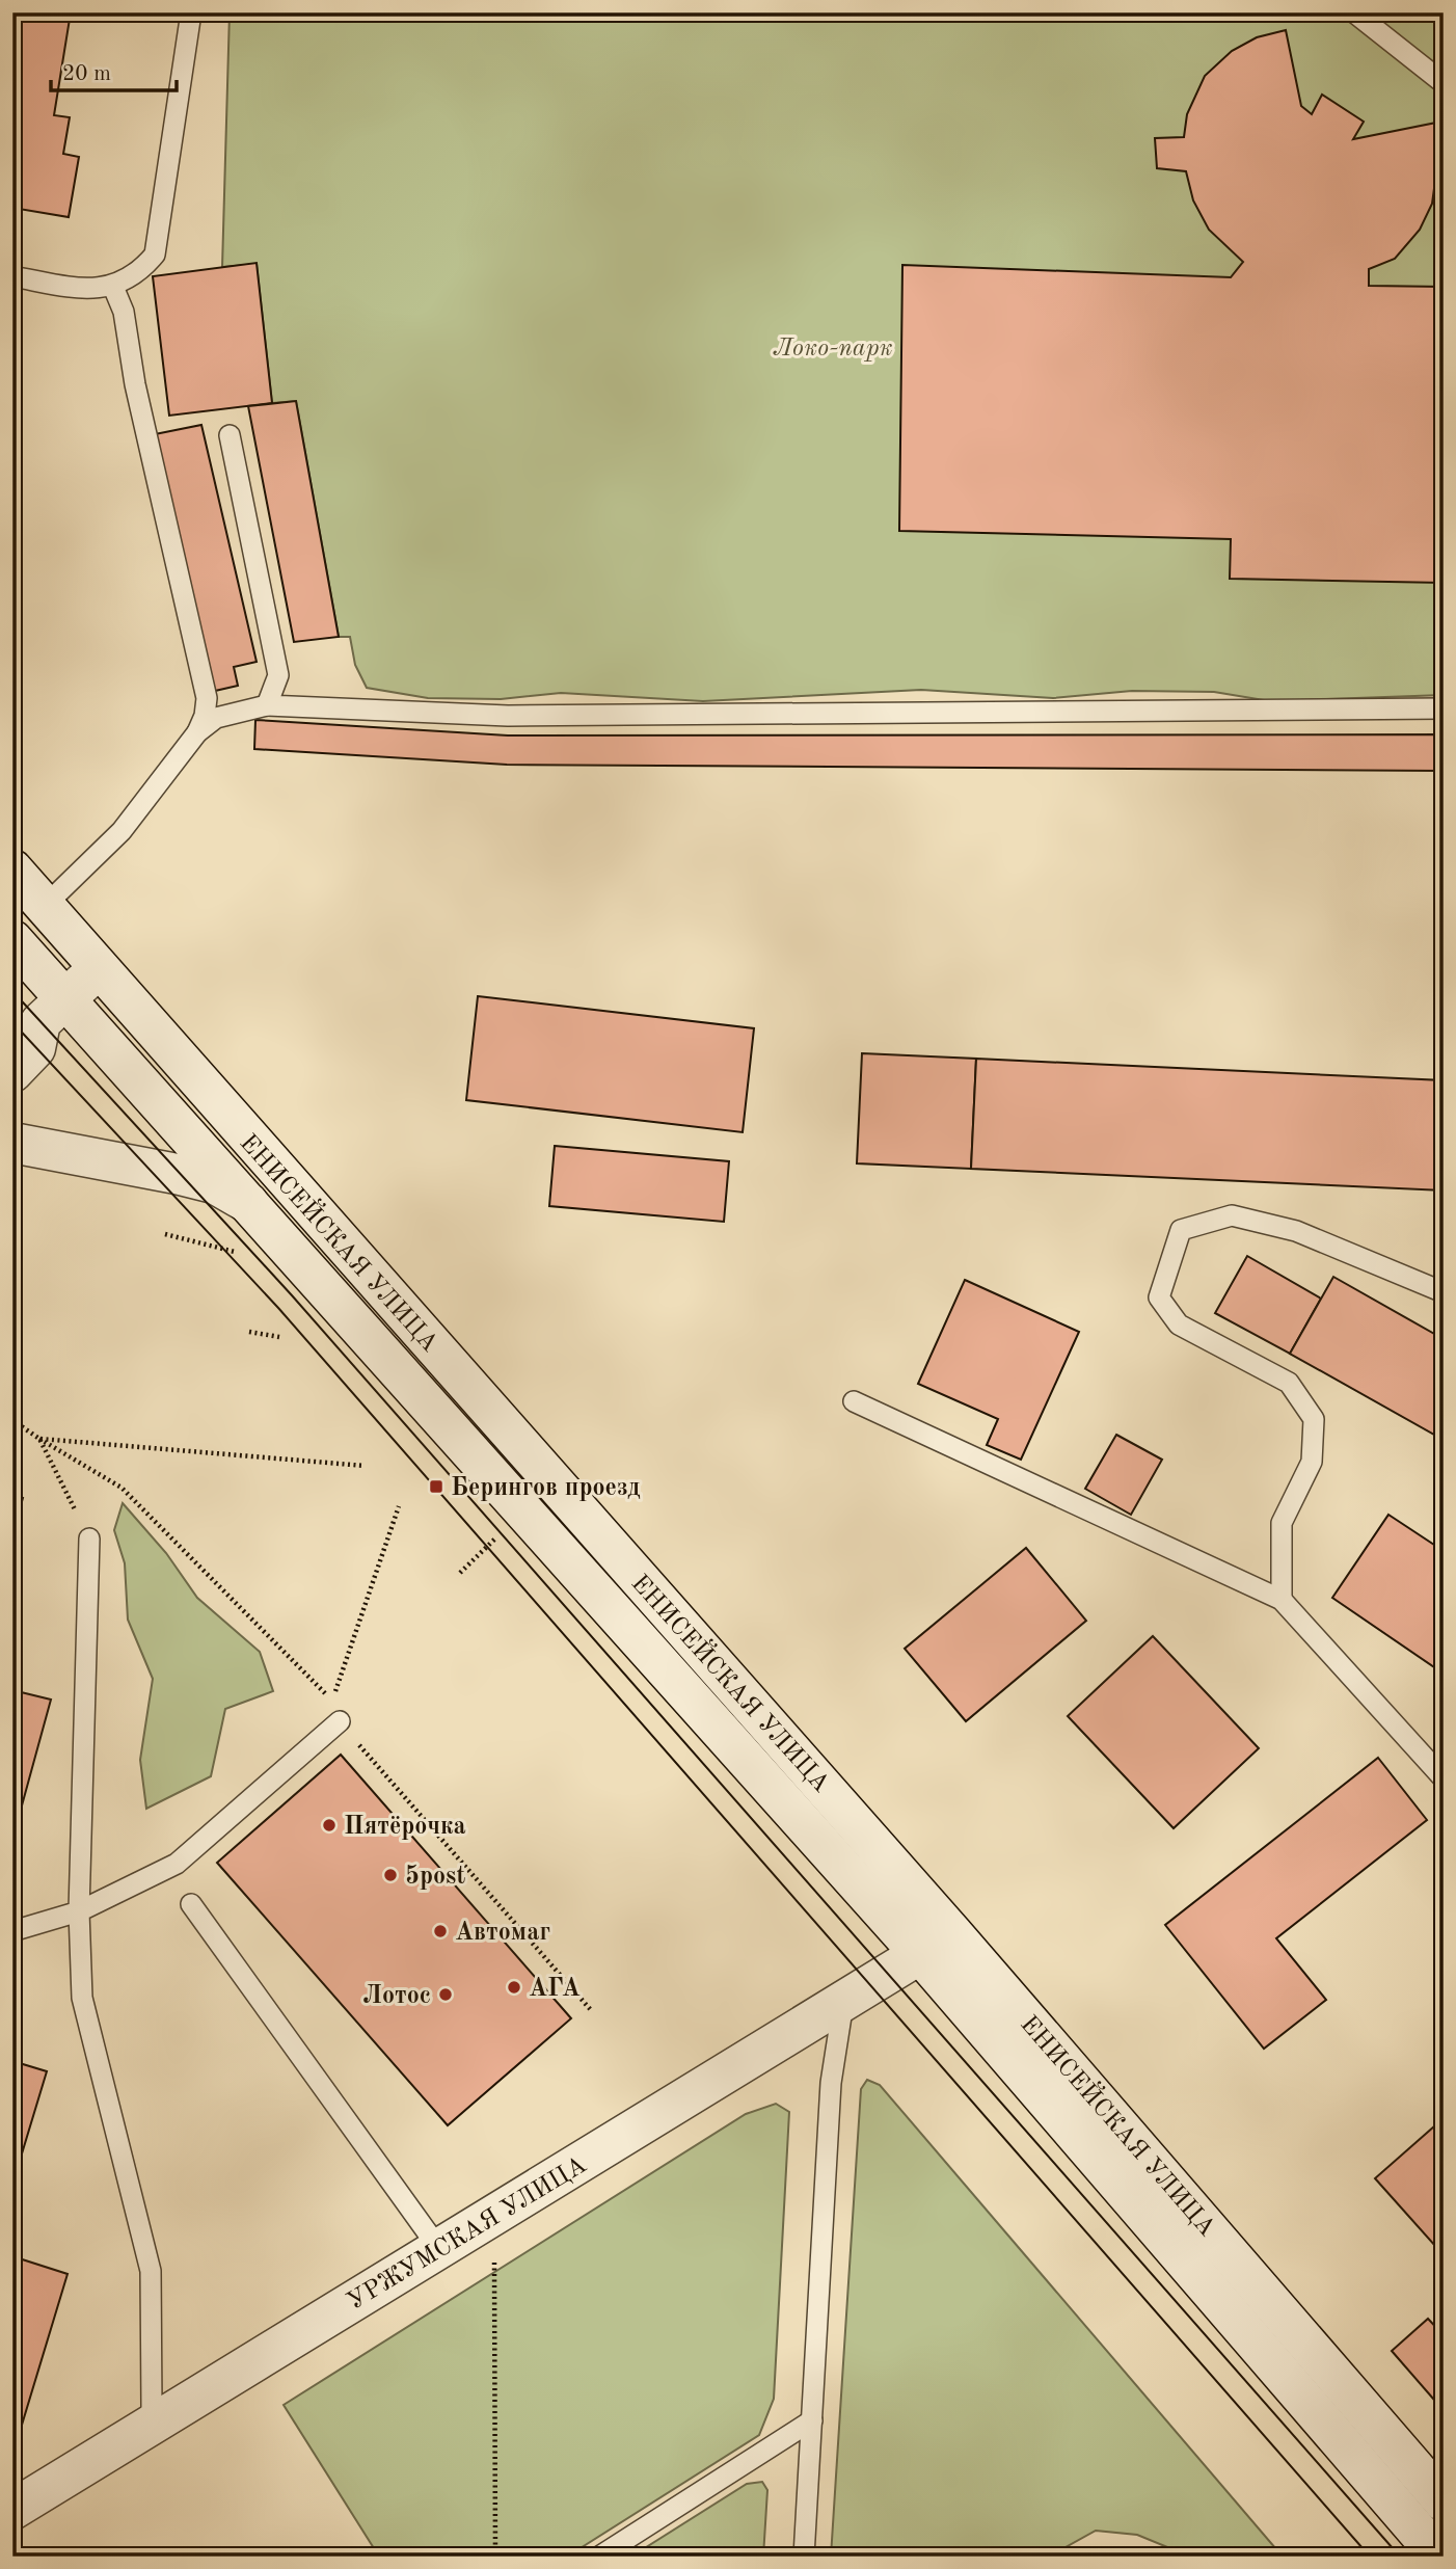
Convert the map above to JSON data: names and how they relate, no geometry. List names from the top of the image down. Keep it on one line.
{"streets":{"main road":["ЕНИСЕЙСКАЯ УЛИЦА","УРЖУМСКАЯ УЛИЦА"]},"crossings":[["ЕНИСЕЙСКАЯ УЛИЦА","УРЖУМСКАЯ УЛИЦА"]],"parks":["Локо-парк"],"places":{"transit":["Берингов проезд"],"other":["Пятёрочка","5post","Автомаг","АГА","Лотос"]},"scale_bar":"20 m"}
